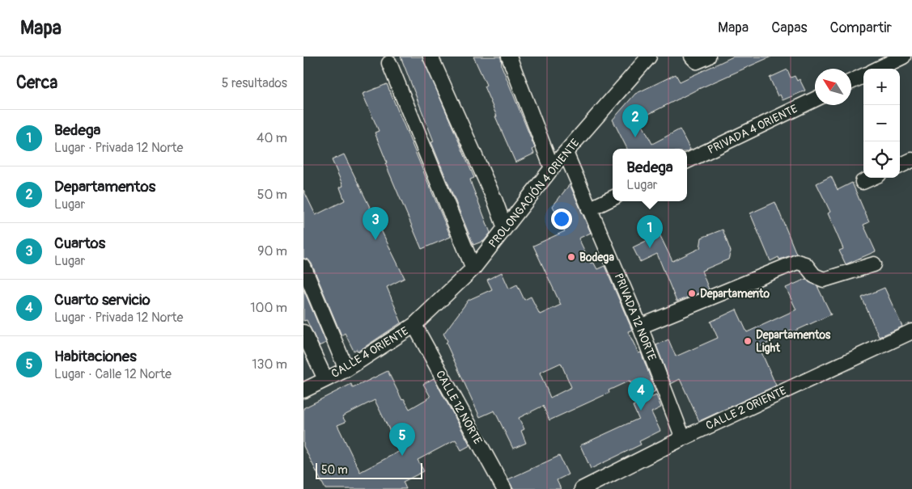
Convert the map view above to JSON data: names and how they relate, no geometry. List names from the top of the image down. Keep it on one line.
{"streets":{"street":["PRIVADA 4 ORIENTE","PROLONGACIÓN 4 ORIENTE","PRIVADA 12 NORTE","CALLE 4 ORIENTE","CALLE 12 NORTE","CALLE 2 ORIENTE"]},"crossings":[["PROLONGACIÓN 4 ORIENTE","PRIVADA 12 NORTE"],["PROLONGACIÓN 4 ORIENTE","CALLE 4 ORIENTE"],["PROLONGACIÓN 4 ORIENTE","CALLE 12 NORTE"],["PRIVADA 12 NORTE","CALLE 2 ORIENTE"],["CALLE 4 ORIENTE","CALLE 12 NORTE"]],"places":["Bodega","Departamento","Departamentos Light"],"scale_bar":"50 m","north":"top left","page":{"header":"Mapa","nav":["Mapa","Capas","Compartir"],"heading":["Cerca","5 resultados"],"map_buttons":["+","−"],"pins":["2","3","1","4","5"],"list":[{"mark":"1","name":"Bedega","note":"Lugar · Privada 12 Norte","value":"40 m"},{"mark":"2","name":"Departamentos","note":"Lugar","value":"50 m"},{"mark":"3","name":"Cuartos","note":"Lugar","value":"90 m"},{"mark":"4","name":"Cuarto servicio","note":"Lugar · Privada 12 Norte","value":"100 m"},{"mark":"5","name":"Habitaciones","note":"Lugar · Calle 12 Norte","value":"130 m"}],"popup":["Bedega","Lugar"],"scale":"50 m"}}
